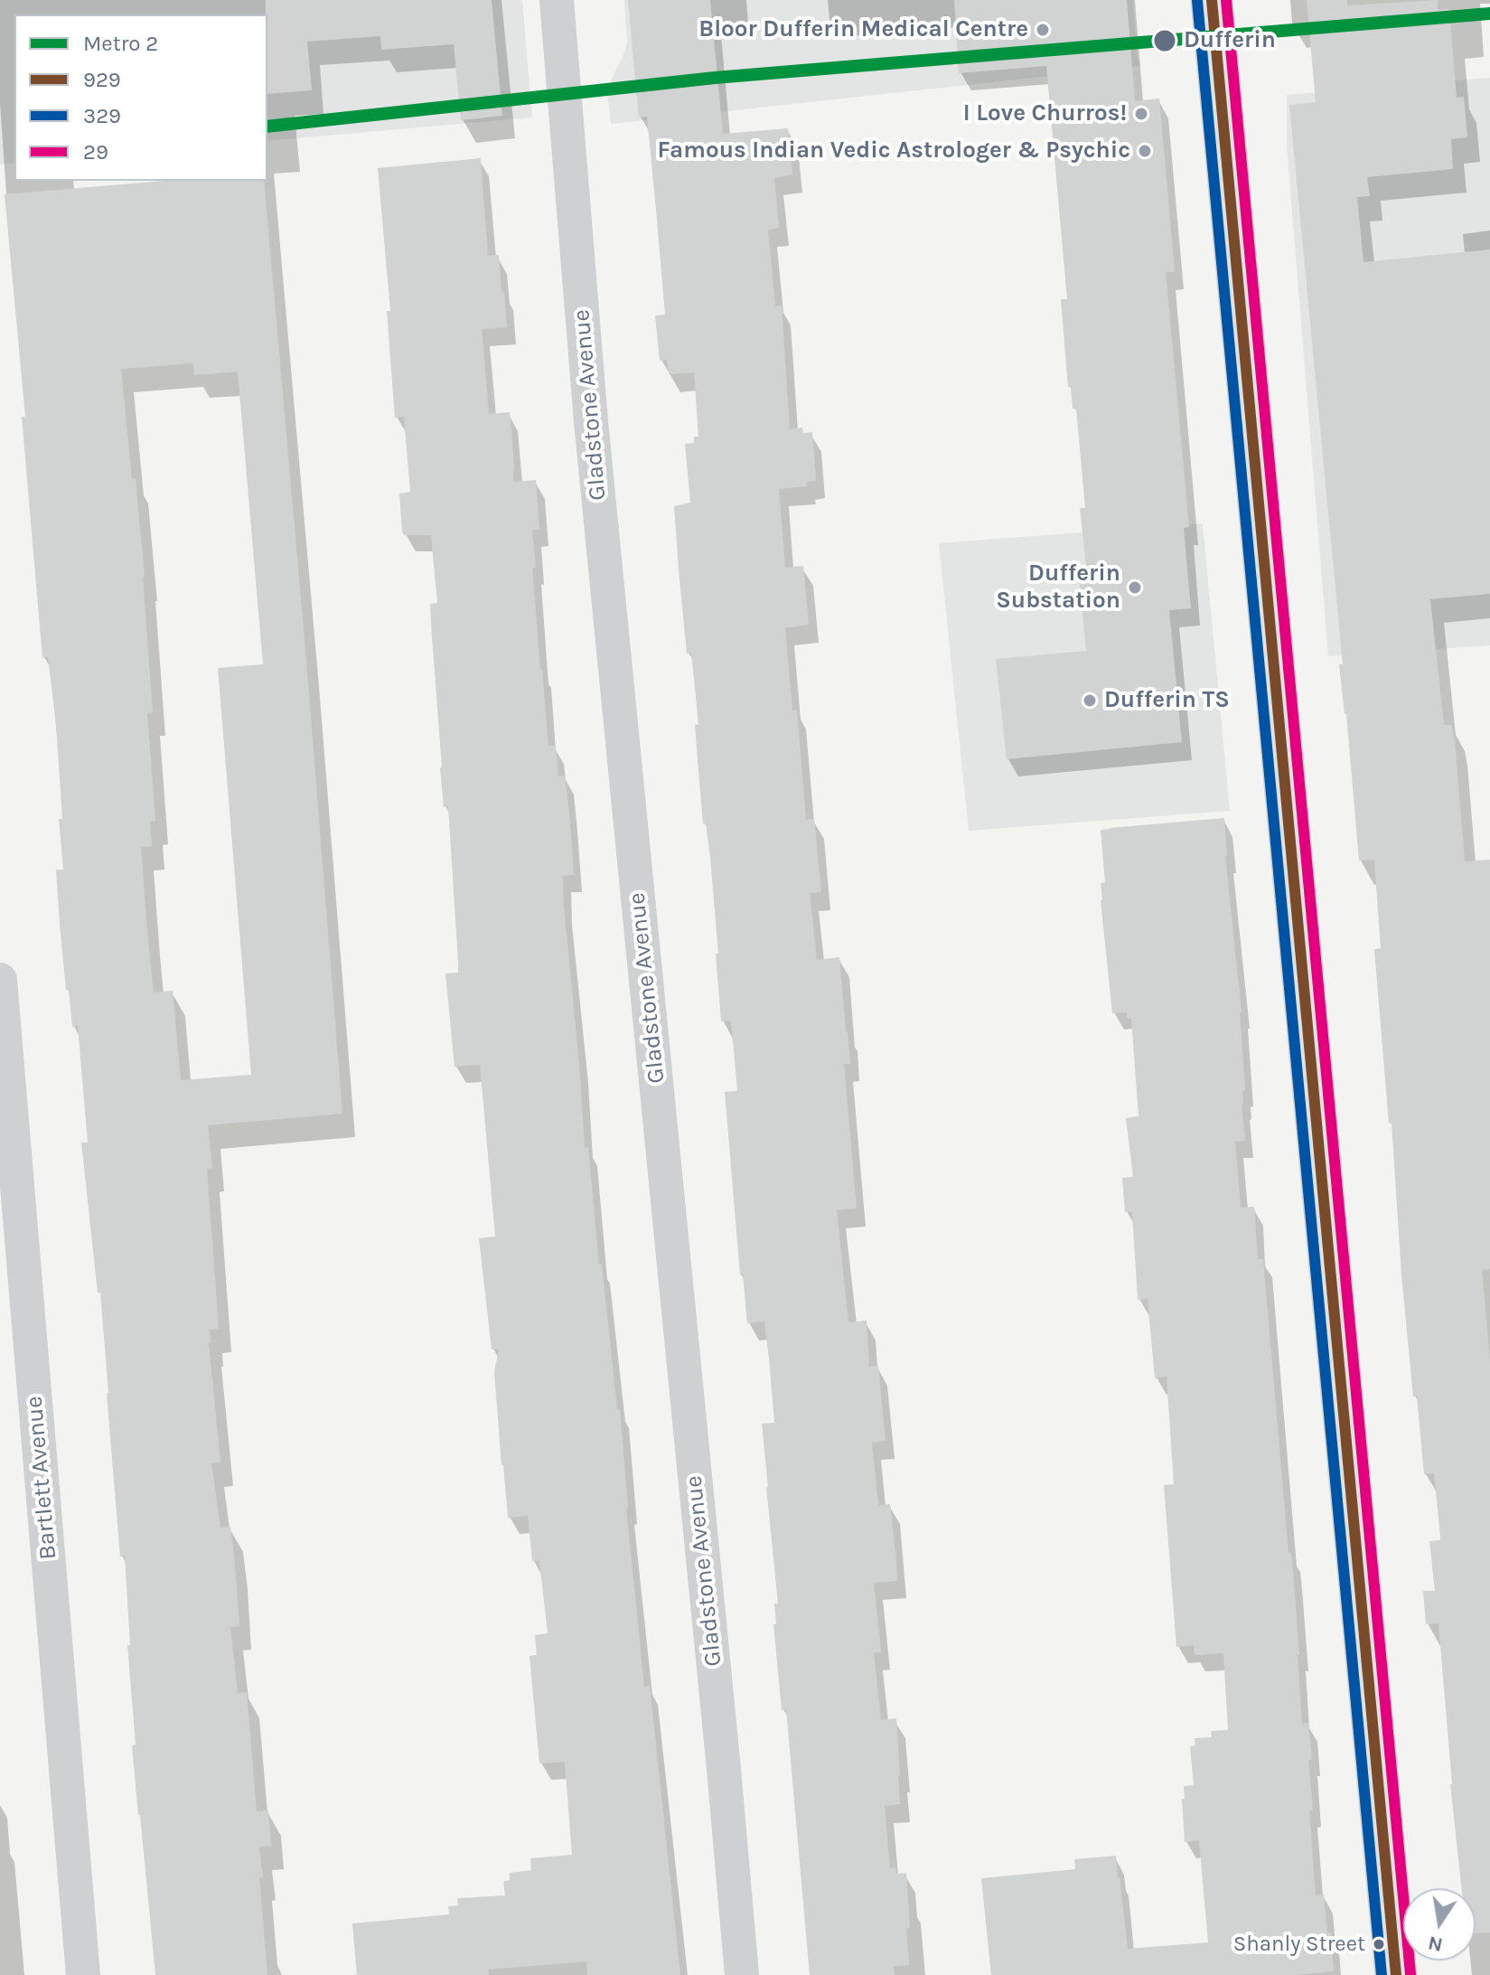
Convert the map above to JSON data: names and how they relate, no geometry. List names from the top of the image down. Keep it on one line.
{"streets":{"street":["Gladstone Avenue","Bartlett Avenue"]},"places":["Bloor Dufferin Medical Centre","Dufferin","I Love Churros!","Famous Indian Vedic Astrologer & Psychic","Dufferin Substation","Dufferin TS","Shanly Street"],"lines":["transit line 929","transit line 29","transit line 329","metro line 2"],"legend":["Metro 2","929","329","29"],"north":"bottom"}
